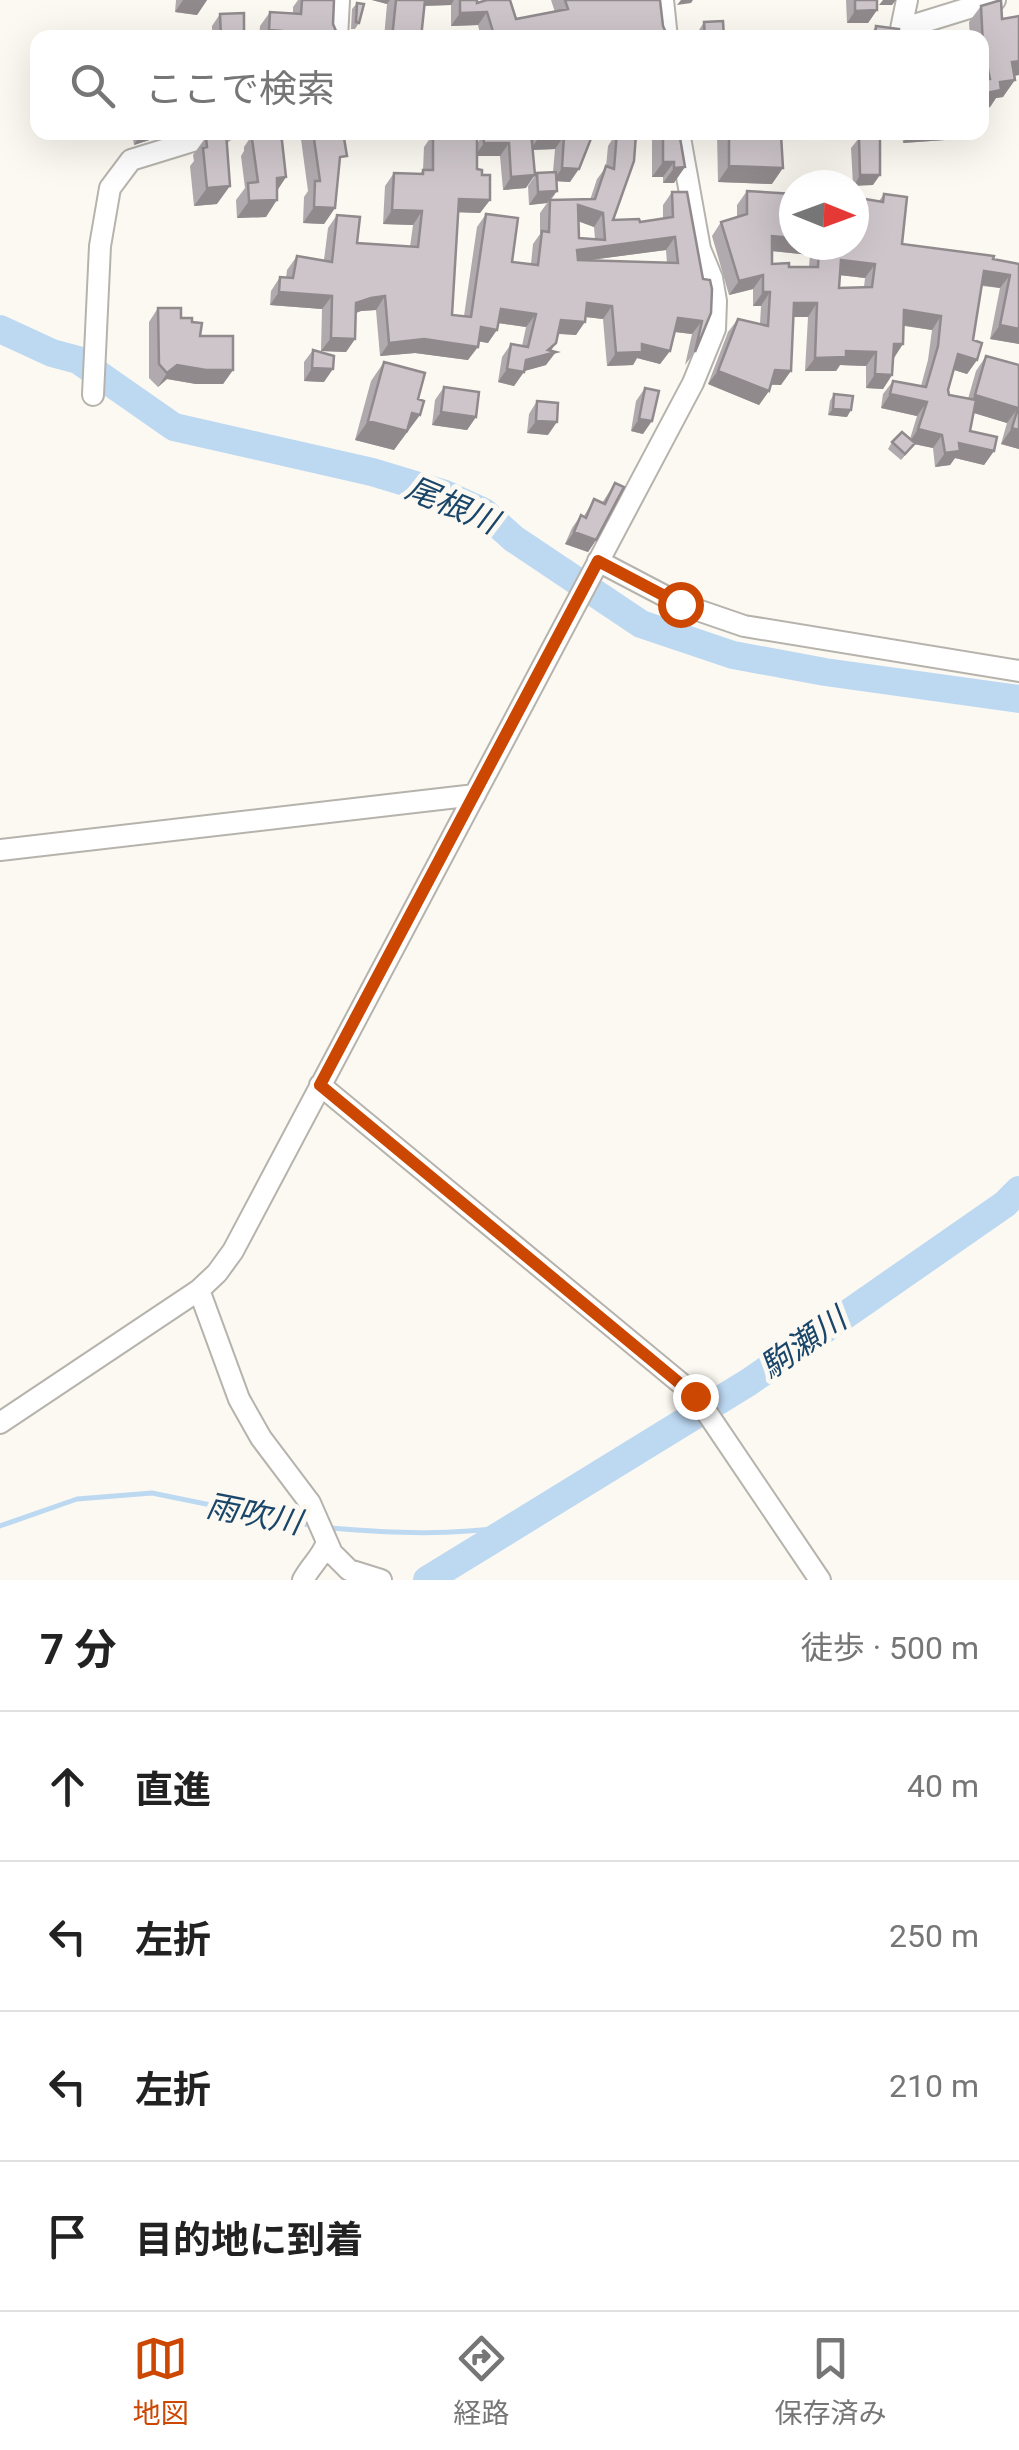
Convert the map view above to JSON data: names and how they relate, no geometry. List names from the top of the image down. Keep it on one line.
{"water":["尾根川","駒瀬川","雨吹川"],"north":"right","page":{"search":"ここで検索","heading":["7 分","徒歩 · 500 m"],"list":[["直進","40 m"],["左折","250 m"],["左折","210 m"],"目的地に到着"],"nav":["地図","経路","保存済み"]}}
